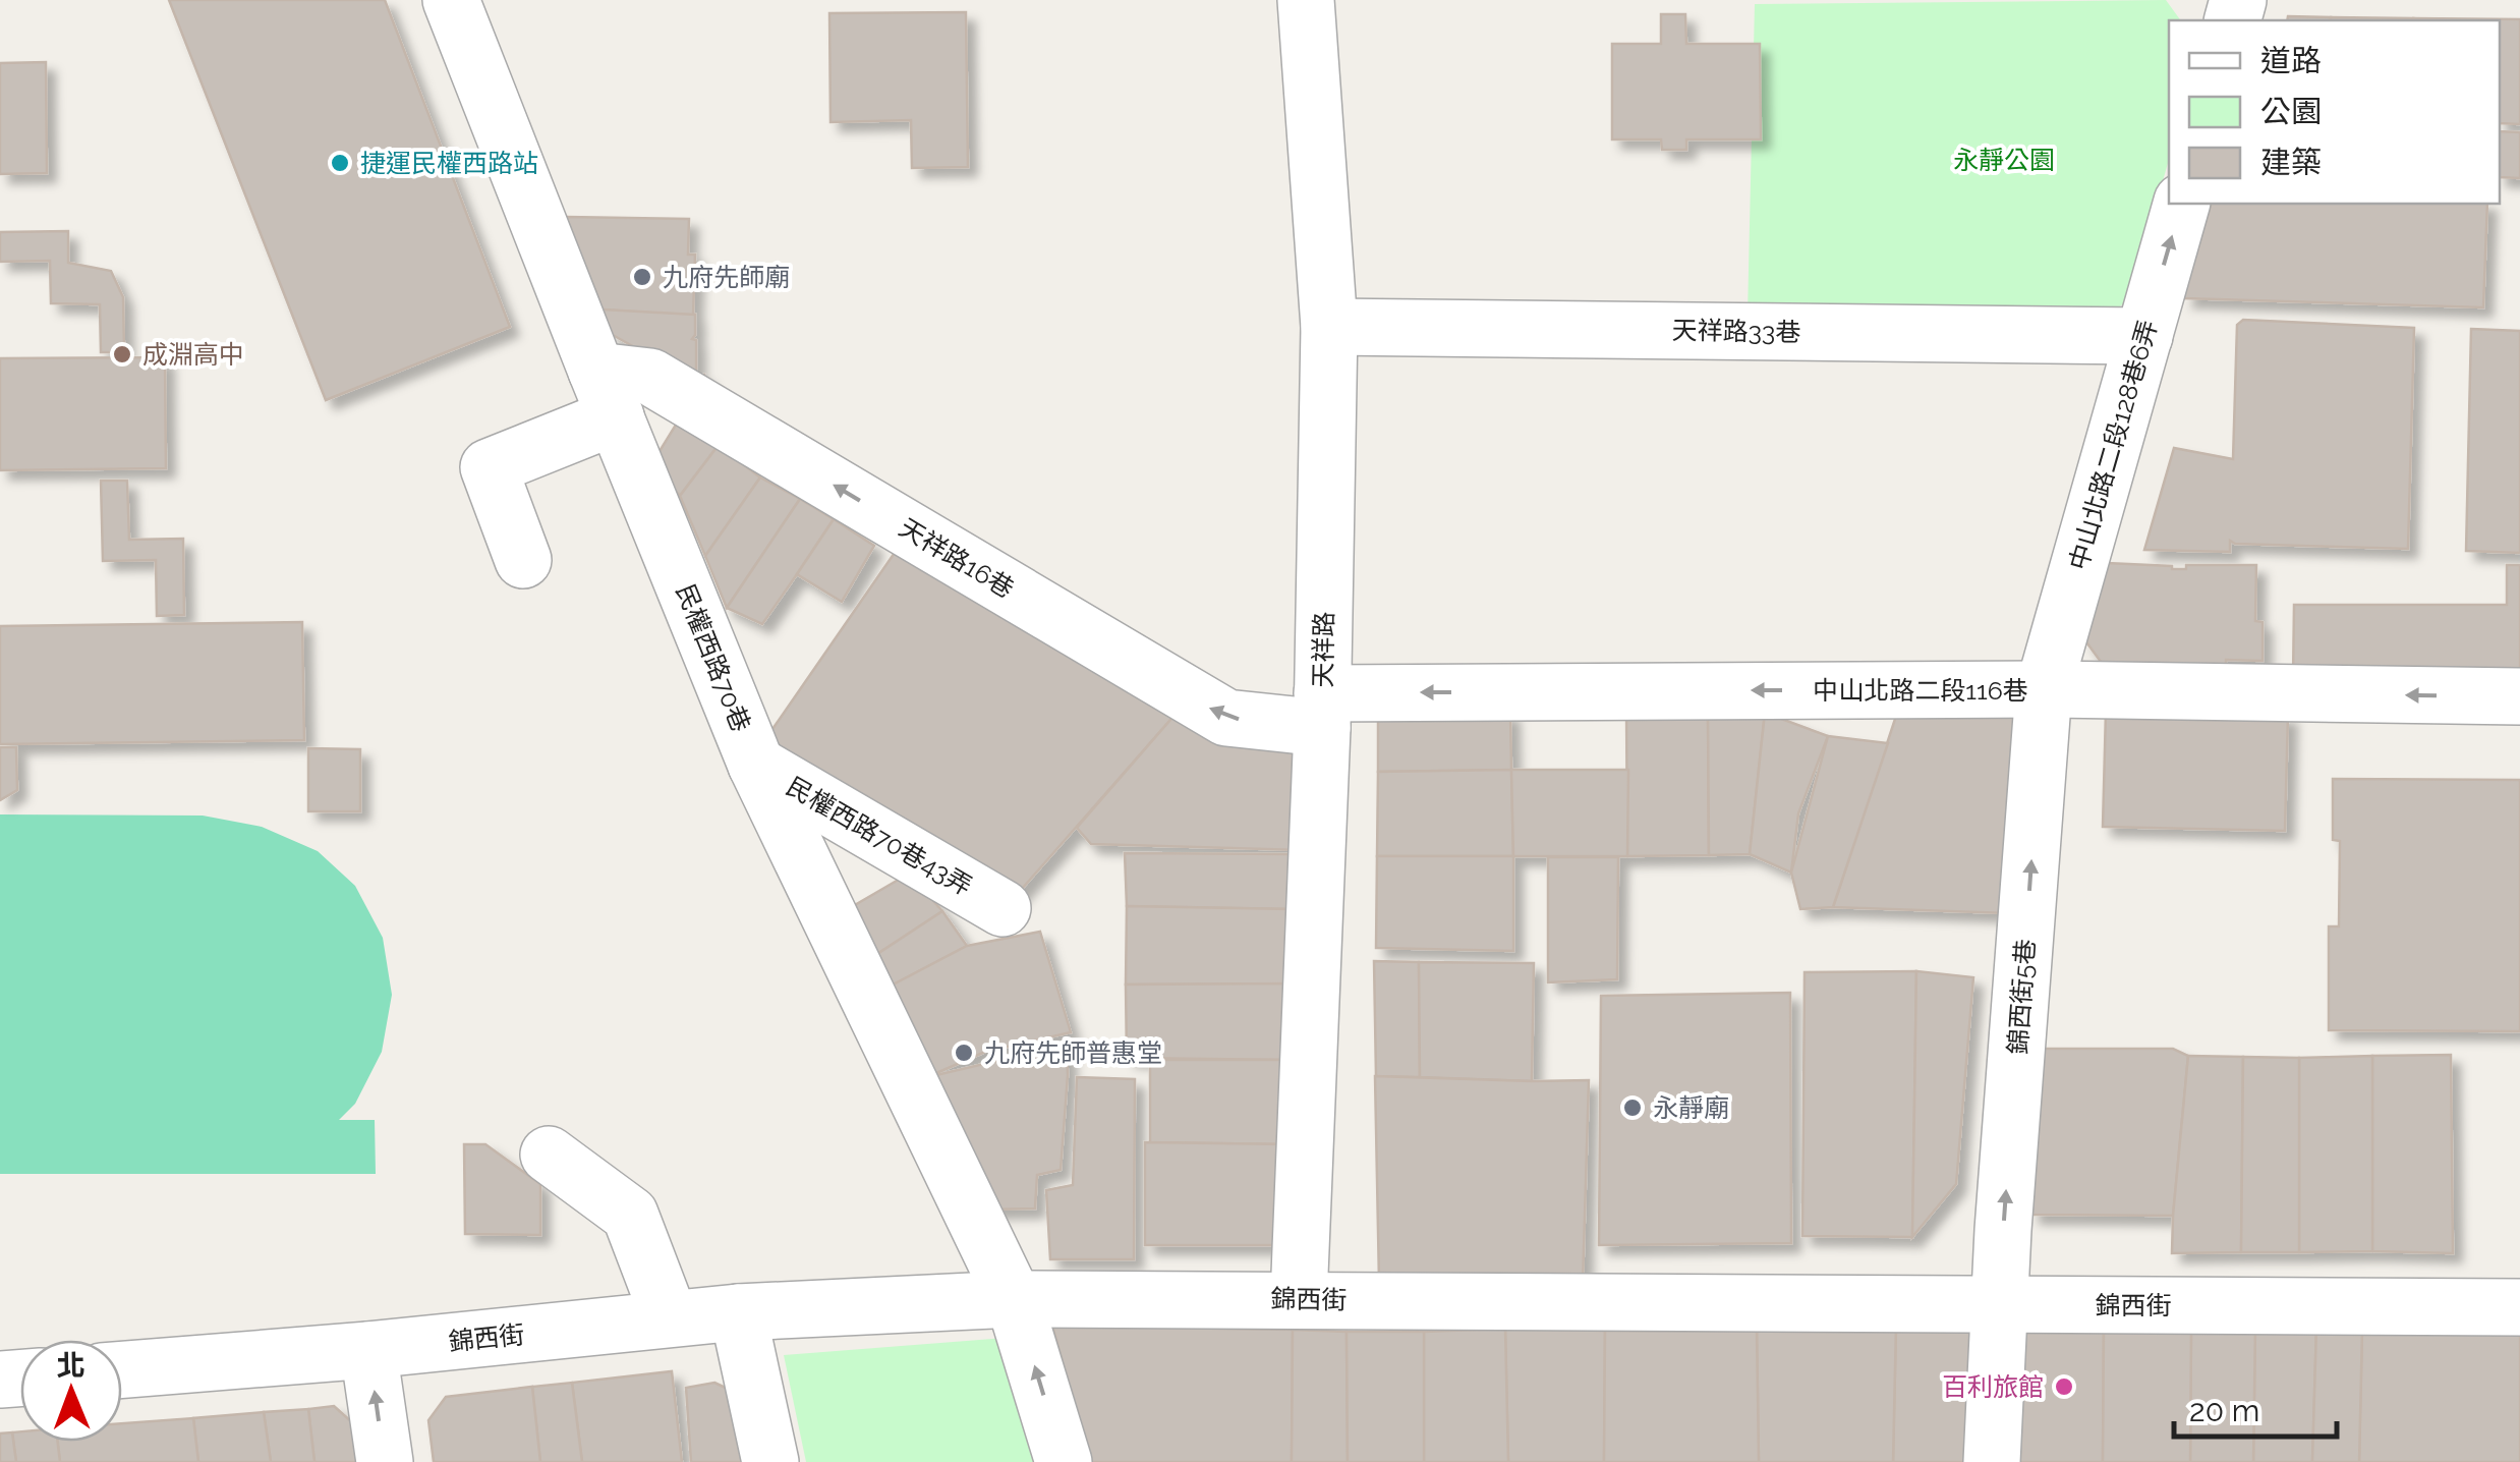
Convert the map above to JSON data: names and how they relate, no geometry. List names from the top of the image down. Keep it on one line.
{"streets":{"street":["天祥路33巷","中山北路二段128巷6弄","天祥路16巷","天祥路","民權西路70巷","中山北路二段116巷","民權西路70巷43弄","錦西街5巷","錦西街"]},"crossings":[["天祥路33巷","中山北路二段128巷6弄"],["天祥路33巷","天祥路"],["中山北路二段128巷6弄","中山北路二段116巷"],["中山北路二段128巷6弄","錦西街5巷"],["天祥路16巷","天祥路"],["天祥路16巷","民權西路70巷"],["天祥路16巷","中山北路二段116巷"],["天祥路","中山北路二段116巷"],["天祥路","錦西街"],["民權西路70巷","民權西路70巷43弄"],["民權西路70巷","錦西街"],["中山北路二段116巷","錦西街5巷"],["錦西街5巷","錦西街"]],"one_way":["天祥路16巷","中山北路二段116巷","錦西街5巷"],"parks":["永靜公園"],"places":["捷運民權西路站","九府先師廟","成淵高中","九府先師普惠堂","永靜廟","百利旅館"],"legend":["道路","公園","建築"],"scale_bar":"20 m","north":"top"}
